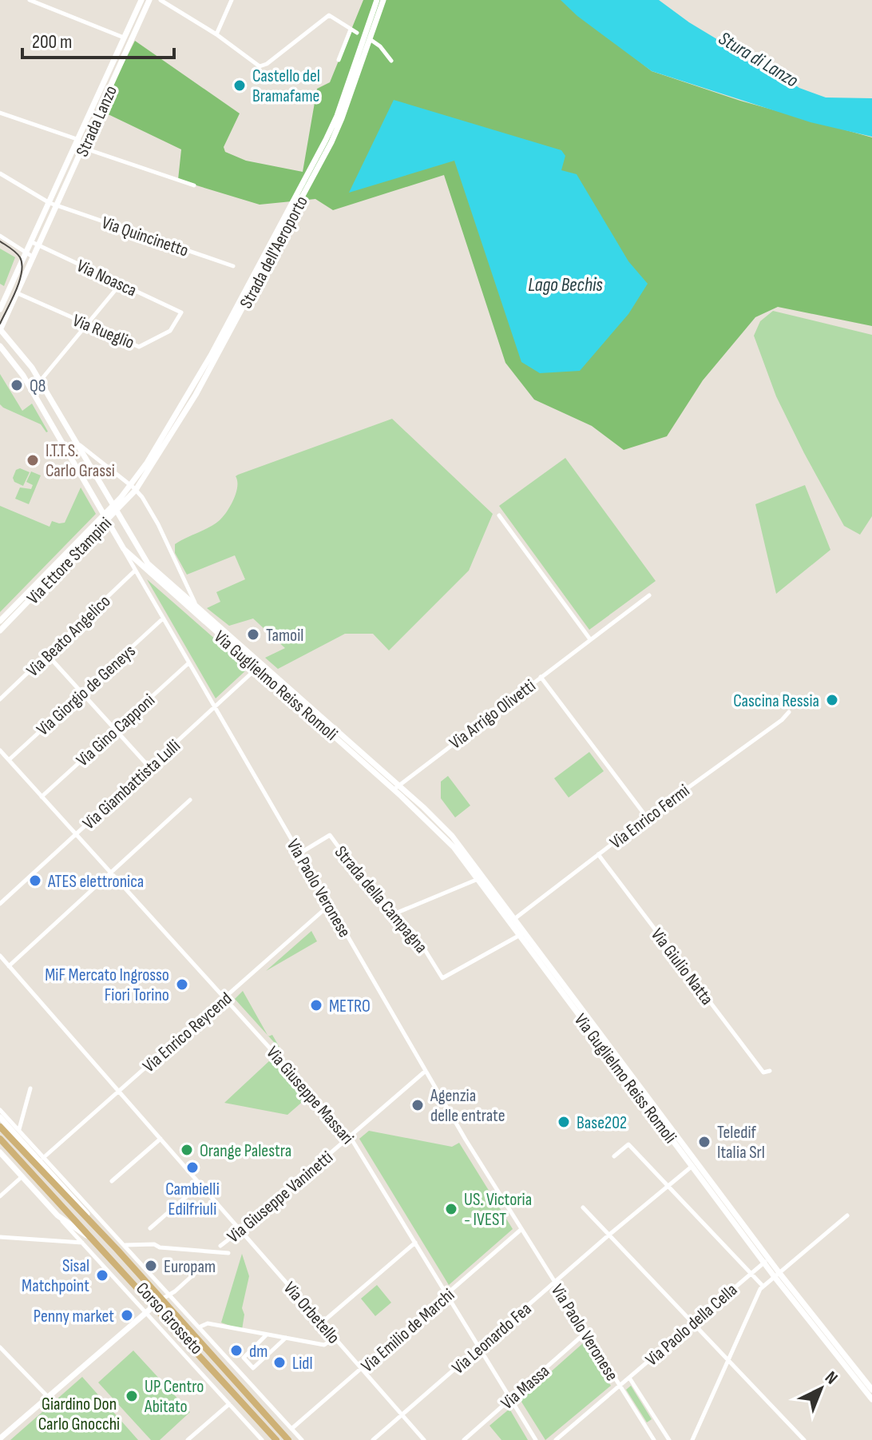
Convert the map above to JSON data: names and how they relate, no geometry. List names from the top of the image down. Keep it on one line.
{"streets":{"main road":["Strada Lanzo","Strada dell'Aeroporto","Via Ettore Stampini","Via Guglielmo Reiss Romoli","Via Paolo Veronese","Corso Grosseto"],"street":["Via Quincinetto","Via Noasca","Via Rueglio","Via Beato Angelico","Via Giorgio de Geneys","Via Arrigo Olivetti","Via Gino Capponi","Via Giambattista Lulli","Via Enrico Fermi","Strada della Campagna","Via Giulio Natta","Via Enrico Reycend","Via Giuseppe Massari","Via Giuseppe Vaninetti","Via Orbetello","Via Paolo della Cella","Via Emilio de Marchi","Via Leonardo Fea","Via Massa"]},"crossings":[["Strada Lanzo","Via Quincinetto"],["Strada Lanzo","Via Noasca"],["Strada Lanzo","Via Rueglio"],["Strada dell'Aeroporto","Via Ettore Stampini"],["Via Noasca","Via Rueglio"],["Via Ettore Stampini","Via Guglielmo Reiss Romoli"],["Via Ettore Stampini","Via Paolo Veronese"],["Via Beato Angelico","Via Paolo Veronese"],["Via Guglielmo Reiss Romoli","Via Arrigo Olivetti"],["Via Guglielmo Reiss Romoli","Via Giambattista Lulli"],["Via Guglielmo Reiss Romoli","Via Enrico Fermi"],["Via Guglielmo Reiss Romoli","Via Paolo Veronese"],["Via Guglielmo Reiss Romoli","Strada della Campagna"],["Via Guglielmo Reiss Romoli","Via Paolo della Cella"],["Via Guglielmo Reiss Romoli","Via Leonardo Fea"],["Via Giorgio de Geneys","Via Paolo Veronese"],["Via Giorgio de Geneys","Via Giuseppe Massari"],["Via Gino Capponi","Via Paolo Veronese"],["Via Gino Capponi","Via Giuseppe Massari"],["Via Giambattista Lulli","Via Paolo Veronese"],["Via Giambattista Lulli","Via Giuseppe Massari"],["Via Enrico Fermi","Via Giulio Natta"],["Via Paolo Veronese","Strada della Campagna"],["Via Paolo Veronese","Via Enrico Reycend"],["Via Paolo Veronese","Via Giuseppe Vaninetti"],["Via Paolo Veronese","Via Paolo della Cella"],["Via Paolo Veronese","Via Emilio de Marchi"],["Via Paolo Veronese","Via Leonardo Fea"],["Via Paolo Veronese","Via Massa"],["Via Enrico Reycend","Via Giuseppe Massari"],["Via Enrico Reycend","Via Orbetello"],["Via Enrico Reycend","Corso Grosseto"],["Via Giuseppe Massari","Via Giuseppe Vaninetti"],["Via Giuseppe Massari","Via Emilio de Marchi"],["Via Giuseppe Massari","Via Leonardo Fea"],["Via Giuseppe Massari","Via Massa"],["Via Giuseppe Vaninetti","Via Orbetello"],["Via Orbetello","Corso Grosseto"],["Via Orbetello","Via Emilio de Marchi"],["Via Orbetello","Via Leonardo Fea"],["Corso Grosseto","Via Emilio de Marchi"]],"water":["Stura di Lanzo","Lago Bechis"],"parks":["Giardino Don Carlo Gnocchi"],"places":["Castello del Bramafame","Q8","I.T.T.S. Carlo Grassi","Tamoil","Cascina Ressia","ATES elettronica","MiF Mercato Ingrosso Fiori Torino","METRO","Agenzia delle entrate","Base202","Teledif Italia Srl","Orange Palestra","Cambielli Edilfriuli","US. Victoria - IVEST","Europam","Sisal Matchpoint","Penny market","dm","Lidl","UP Centro Abitato"],"scale_bar":"200 m","north":"top right"}
